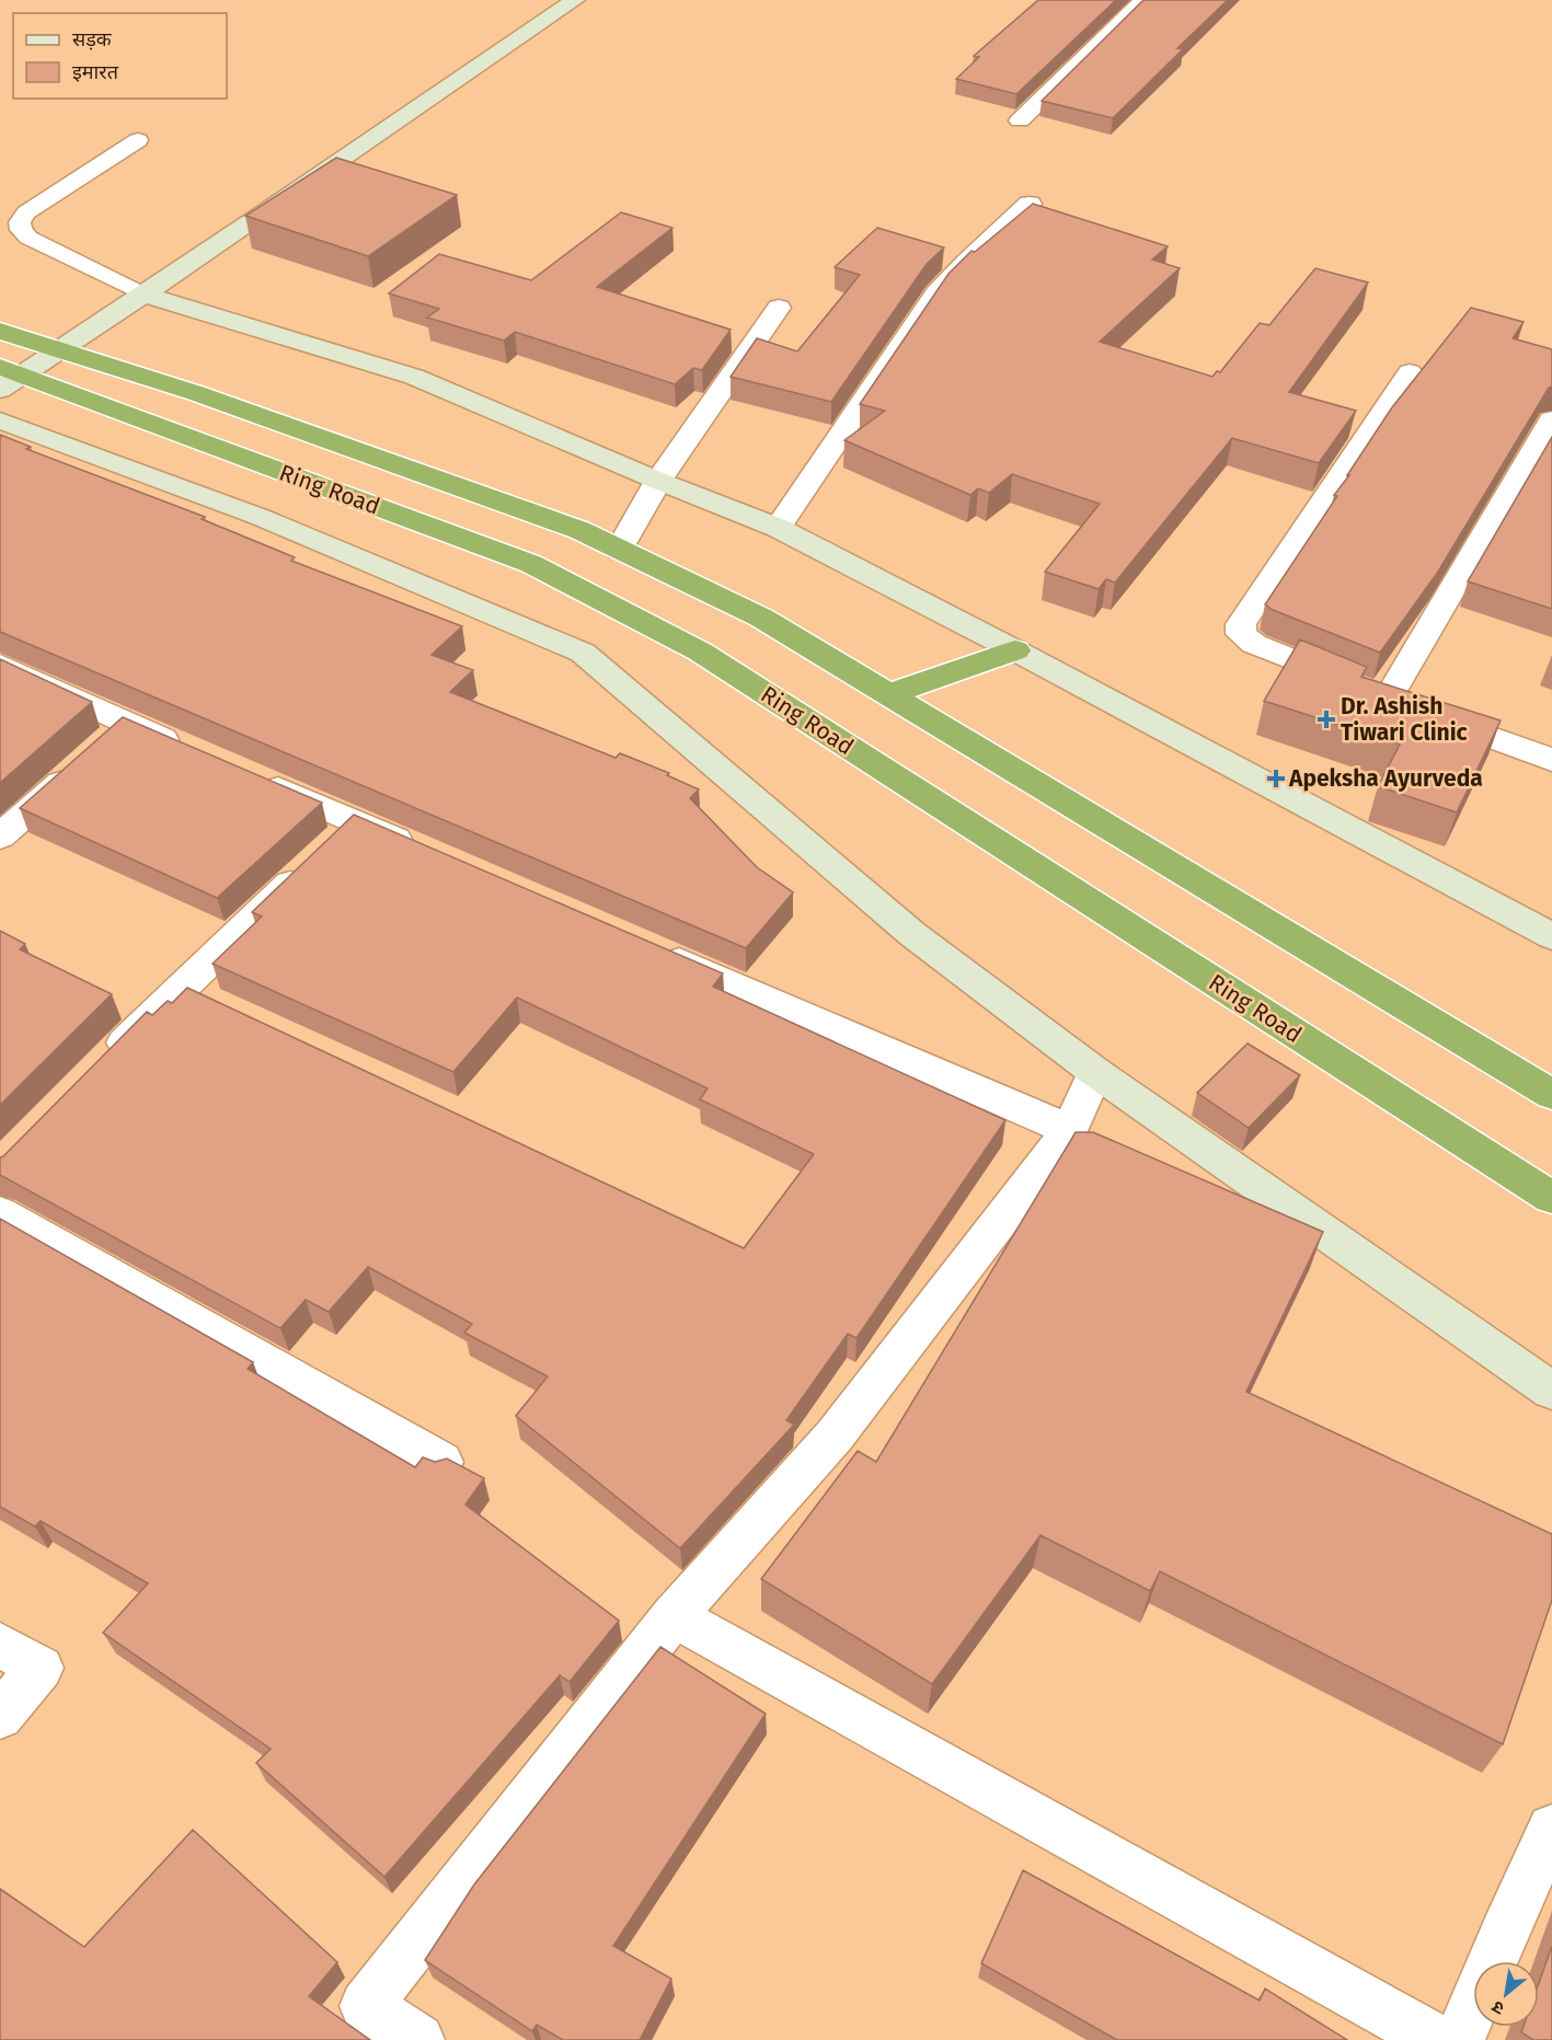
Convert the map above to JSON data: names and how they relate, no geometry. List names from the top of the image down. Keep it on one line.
{"streets":{"highway":["Ring Road"]},"places":{"health":["Dr. Ashish Tiwari Clinic","Apeksha Ayurveda"]},"legend":["सड़क","इमारत"],"north":"bottom left"}
